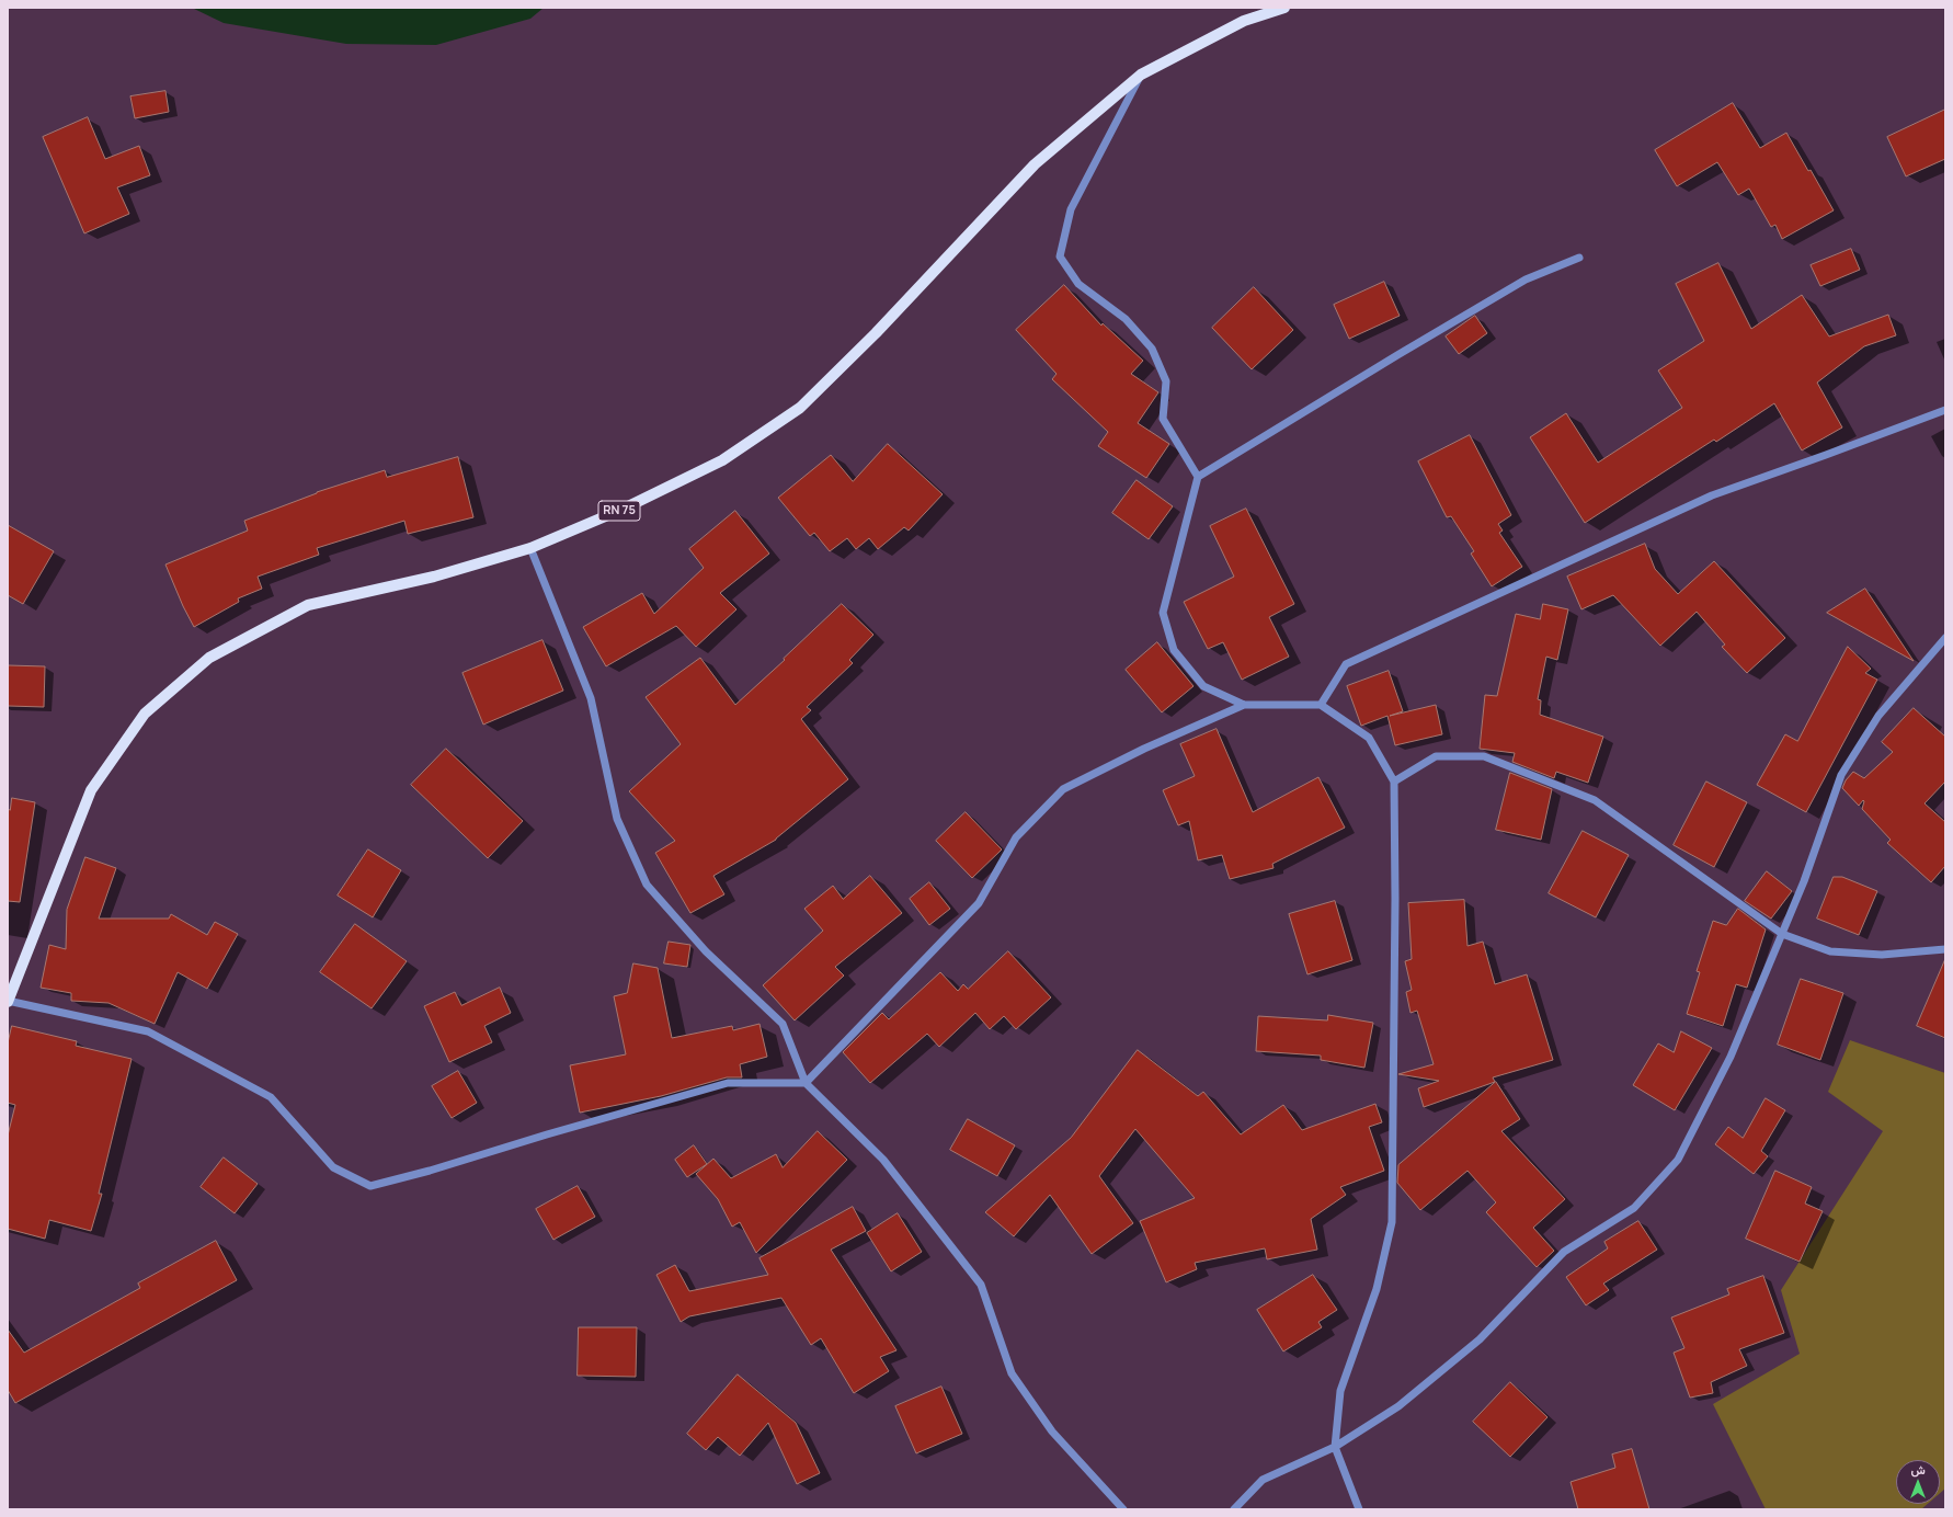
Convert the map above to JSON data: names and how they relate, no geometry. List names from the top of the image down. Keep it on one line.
{"streets":{"main road":["RN 75"]},"north":"top"}
